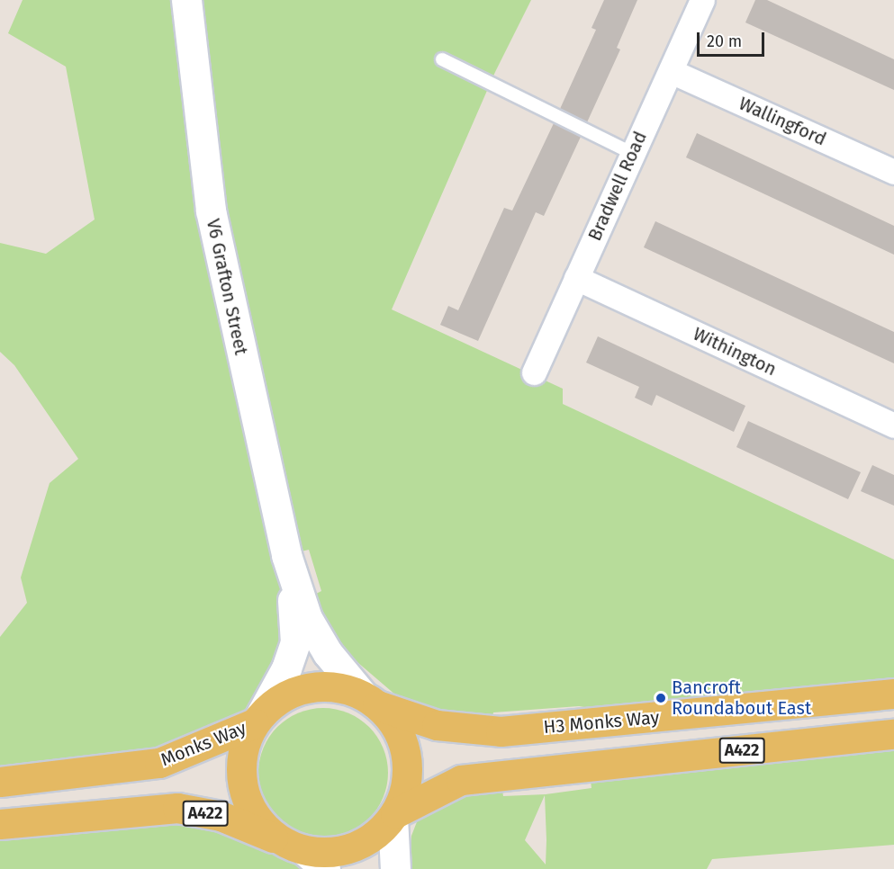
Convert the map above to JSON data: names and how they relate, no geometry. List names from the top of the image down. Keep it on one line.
{"streets":{"main road":["H3 Monks Way","Monks Way","A422"],"street":["Wallingford","Bradwell Road","V6 Grafton Street","Withington"]},"crossings":[["Wallingford","Bradwell Road"],["Bradwell Road","Withington"],["V6 Grafton Street","H3 Monks Way"],["V6 Grafton Street","Monks Way"],["V6 Grafton Street","A422"],["H3 Monks Way","Monks Way"],["H3 Monks Way","A422"],["Monks Way","A422"]],"places":["Bancroft Roundabout East"],"scale_bar":"20 m"}
